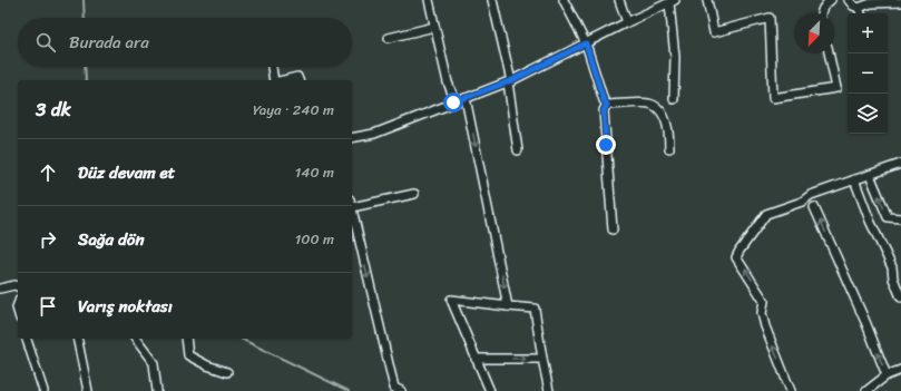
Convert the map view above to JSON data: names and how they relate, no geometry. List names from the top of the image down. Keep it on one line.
{"north":"bottom left","page":{"map_buttons":["+","−"],"search":"Burada ara","heading":["3 dk","Yaya · 240 m"],"list":[["Düz devam et","140 m"],["Sağa dön","100 m"],"Varış noktası"]}}
